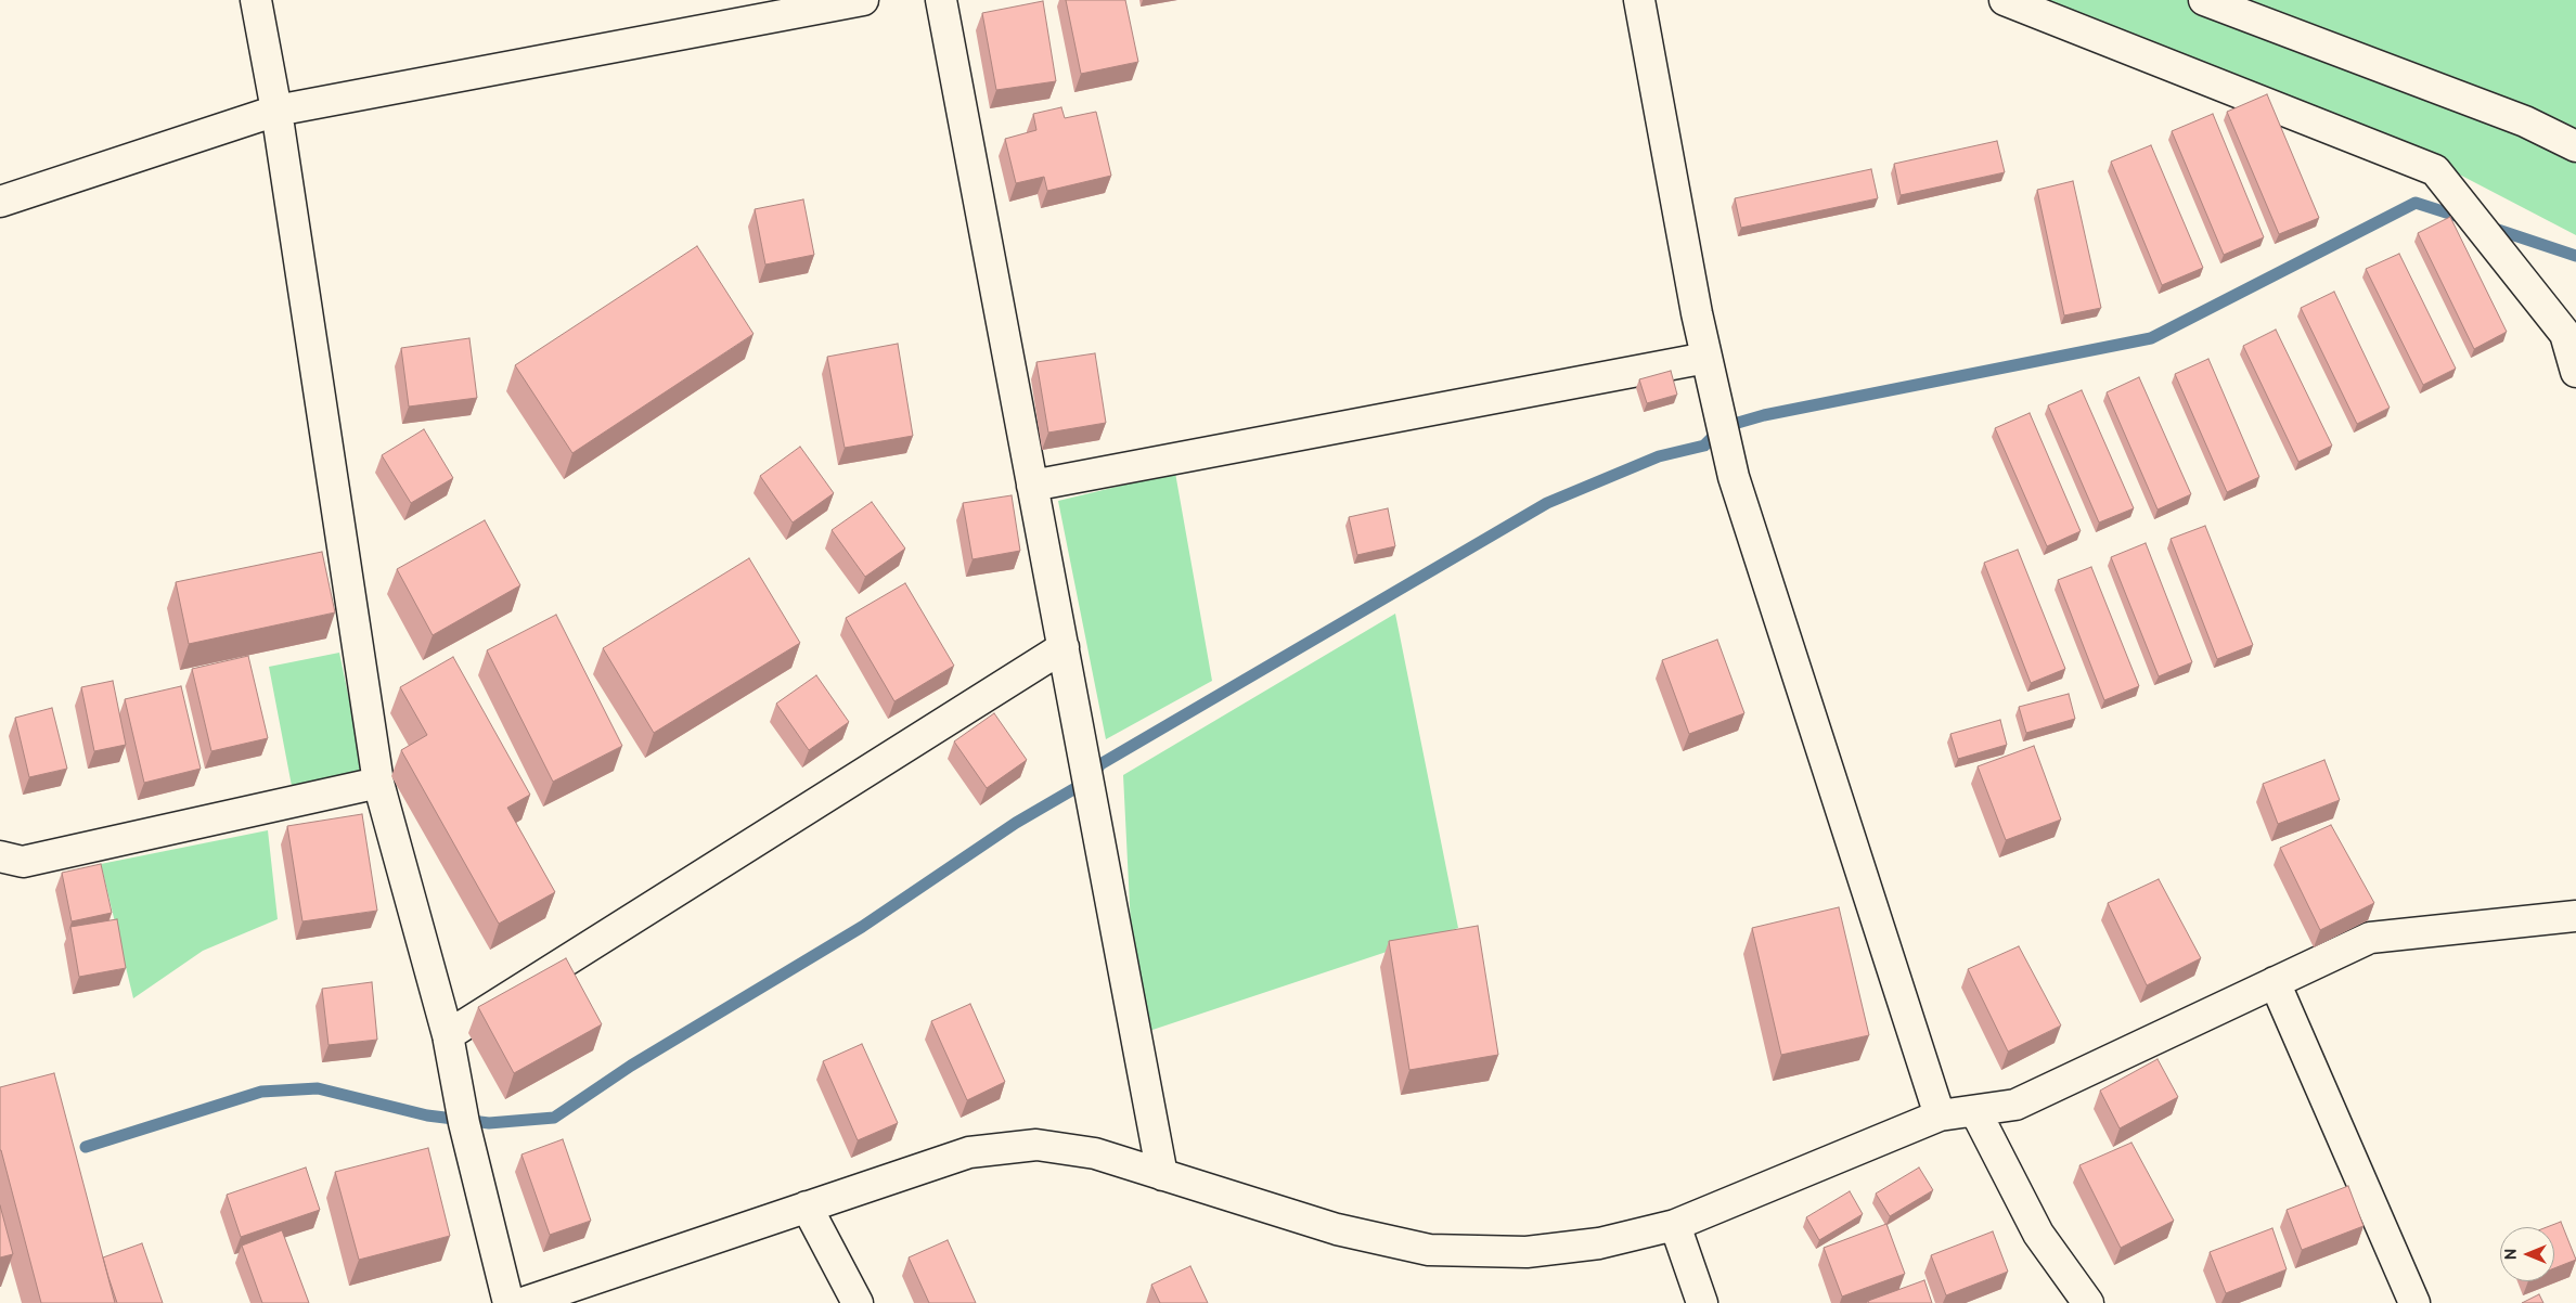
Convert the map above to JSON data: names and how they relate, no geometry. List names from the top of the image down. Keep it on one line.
{"north":"left"}
